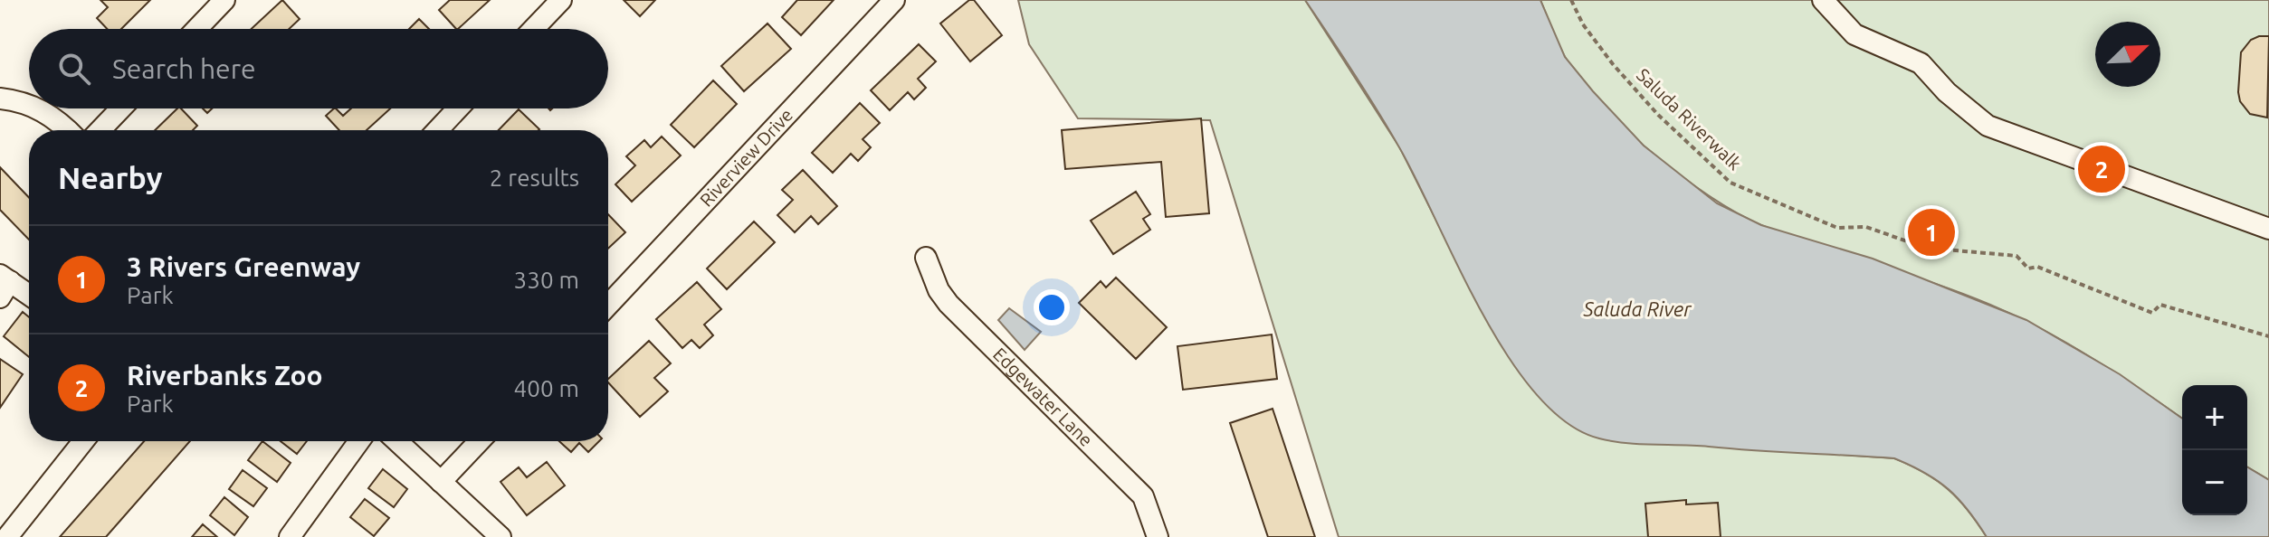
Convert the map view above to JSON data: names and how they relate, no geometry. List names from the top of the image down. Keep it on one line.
{"streets":{"street":["Riverview Drive","Edgewater Lane"],"path":["Saluda Riverwalk"]},"water":["Saluda River"],"north":"top right","page":{"search":"Search here","heading":["Nearby","2 results"],"pins":["2","1"],"list":[{"mark":"1","name":"3 Rivers Greenway","note":"Park","value":"330 m"},{"mark":"2","name":"Riverbanks Zoo","note":"Park","value":"400 m"}],"map_buttons":["+","−"]}}
